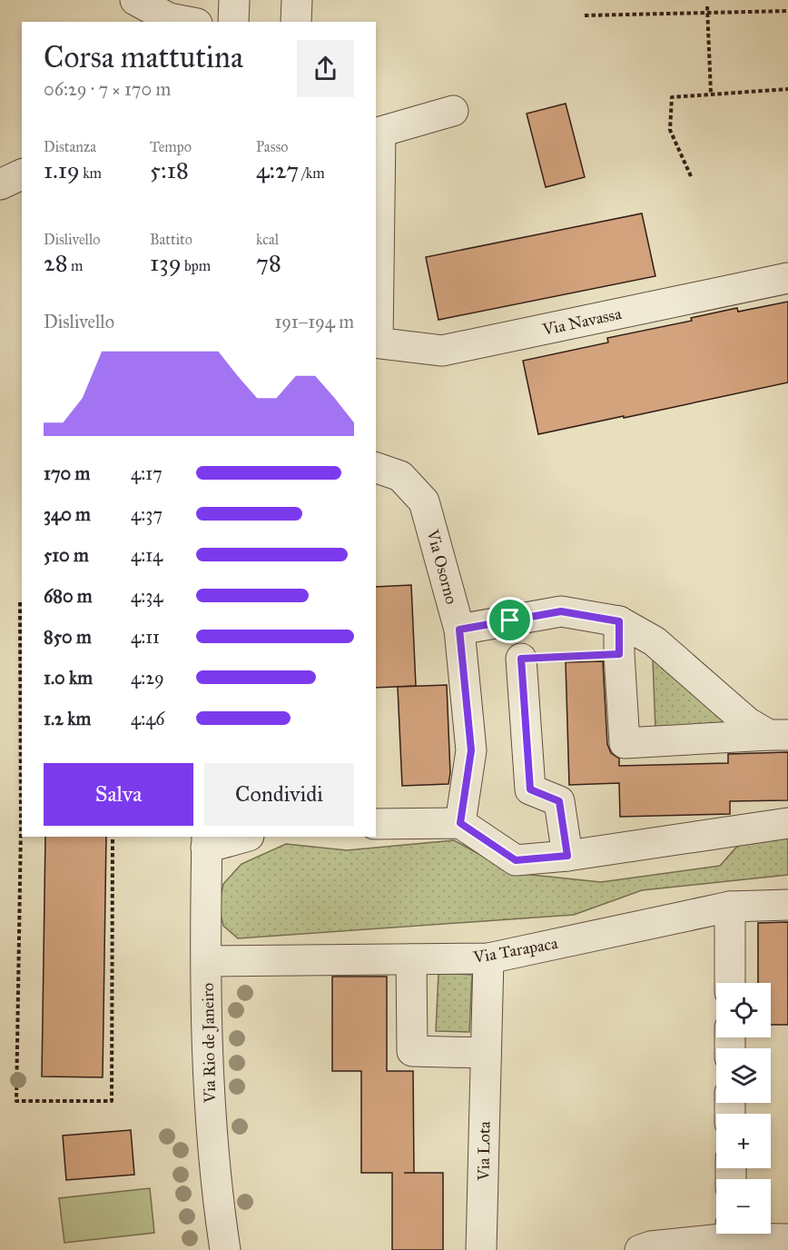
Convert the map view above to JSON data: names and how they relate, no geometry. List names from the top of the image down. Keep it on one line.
{"streets":{"street":["Via Navassa","Via Osorno","Via Tarapaca","Via Rio de Janeiro","Via Lota"]},"crossings":[["Via Tarapaca","Via Rio de Janeiro"],["Via Tarapaca","Via Lota"]],"page":{"heading":["Corsa mattutina","06:29 · 7 × 170 m"],"stats":[["Distanza","1.19 km"],["Tempo","5:18"],["Passo","4:27 /km"],["Dislivello","28 m"],["Battito","139 bpm"],["kcal","78"]],"chart":["Dislivello","191–194 m"],"list":[{"name":"170 m","note":"4:17"},{"name":"340 m","note":"4:37"},{"name":"510 m","note":"4:14"},{"name":"680 m","note":"4:34"},{"name":"850 m","note":"4:11"},{"name":"1.0 km","note":"4:29"},{"name":"1.2 km","note":"4:46"}],"buttons":["Salva","Condividi"],"map_buttons":["+","−"]}}
